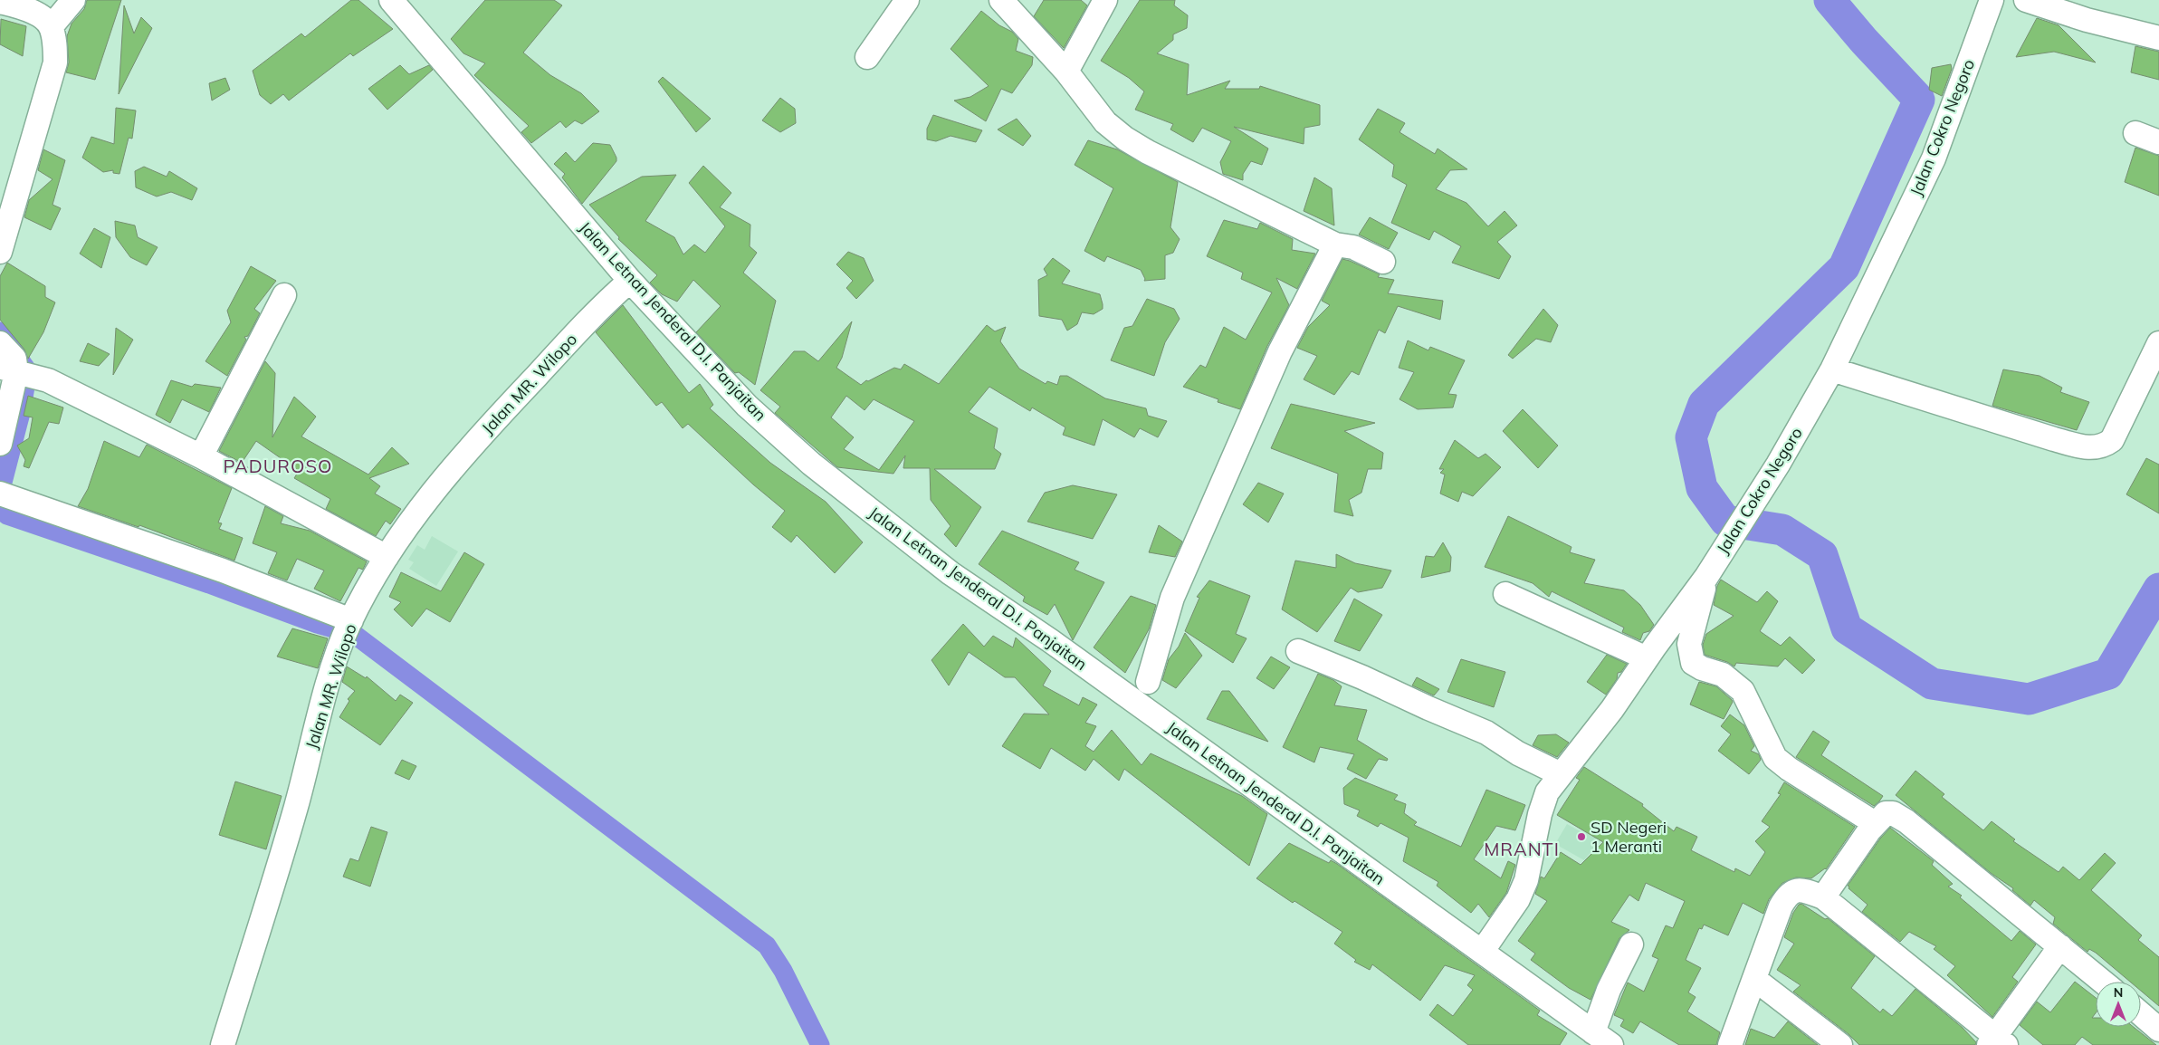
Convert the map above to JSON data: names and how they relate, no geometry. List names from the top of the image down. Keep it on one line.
{"streets":{"street":["Jalan Cokro Negoro","Jalan Letnan Jenderal D.I. Panjaitan","Jalan MR. Wilopo"]},"crossings":[["Jalan Cokro Negoro","Jalan Letnan Jenderal D.I. Panjaitan"],["Jalan Letnan Jenderal D.I. Panjaitan","Jalan MR. Wilopo"]],"districts":["PADUROSO","MRANTI"],"places":["SD Negeri 1 Meranti"],"north":"top"}
